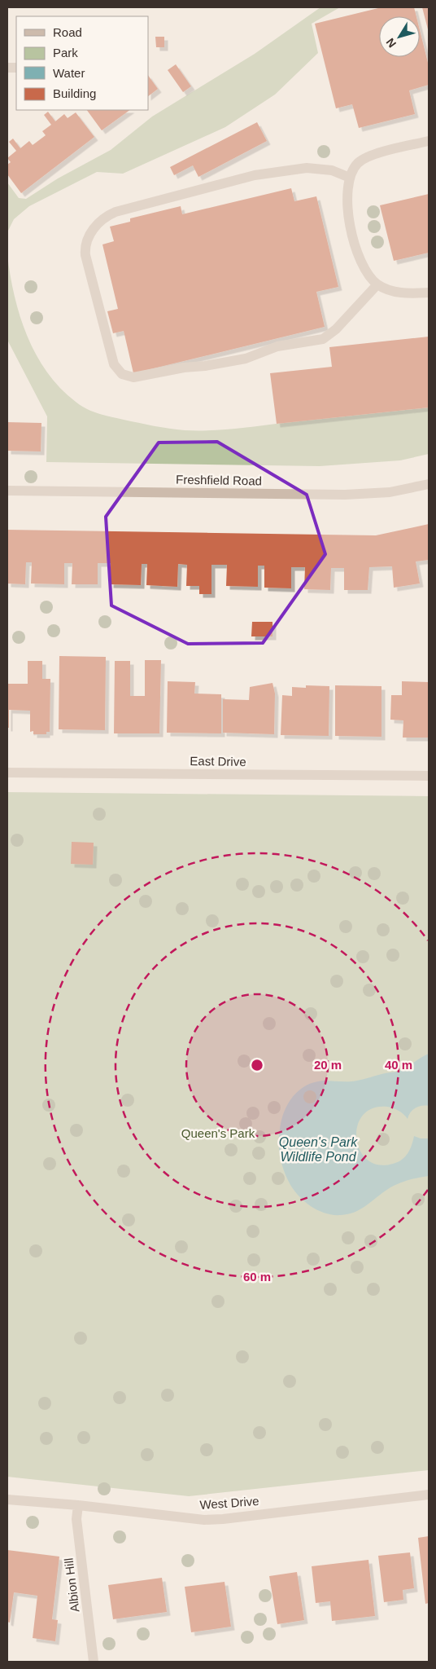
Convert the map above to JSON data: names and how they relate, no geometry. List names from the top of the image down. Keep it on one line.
{"streets":{"street":["Freshfield Road","East Drive","West Drive","Albion Hill"]},"crossings":[["West Drive","Albion Hill"]],"water":["Queen's Park Wildlife Pond"],"parks":["Queen's Park"],"legend":["Road","Park","Water","Building"],"north":"bottom left","rings":["20 m","40 m","60 m"]}
